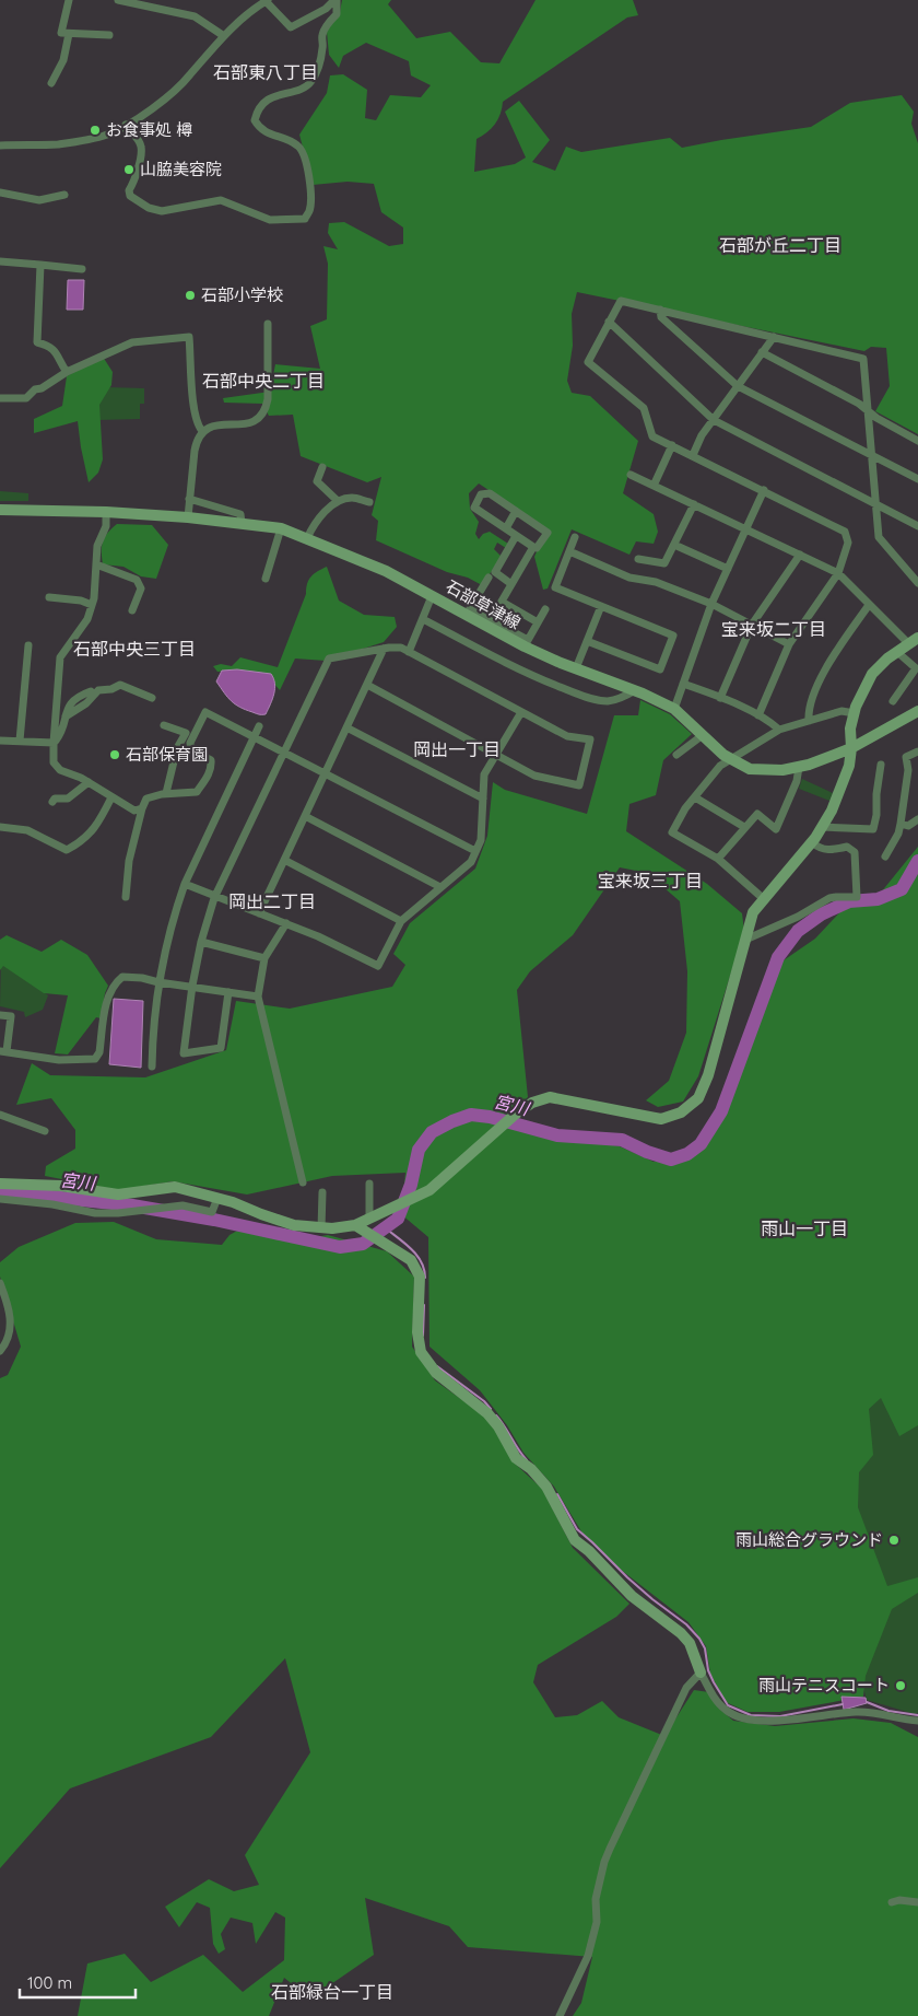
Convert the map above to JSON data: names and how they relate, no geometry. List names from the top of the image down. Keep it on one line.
{"streets":{"street":["石部草津線"]},"districts":["石部東八丁目","石部が丘二丁目","石部中央二丁目","宝来坂二丁目","石部中央三丁目","岡出一丁目","宝来坂三丁目","岡出二丁目","雨山一丁目","石部緑台一丁目"],"water":["宮川"],"places":["お食事処 樽","山脇美容院","石部小学校","石部保育園","雨山総合グラウンド","雨山テニスコート"],"scale_bar":"100 m"}
